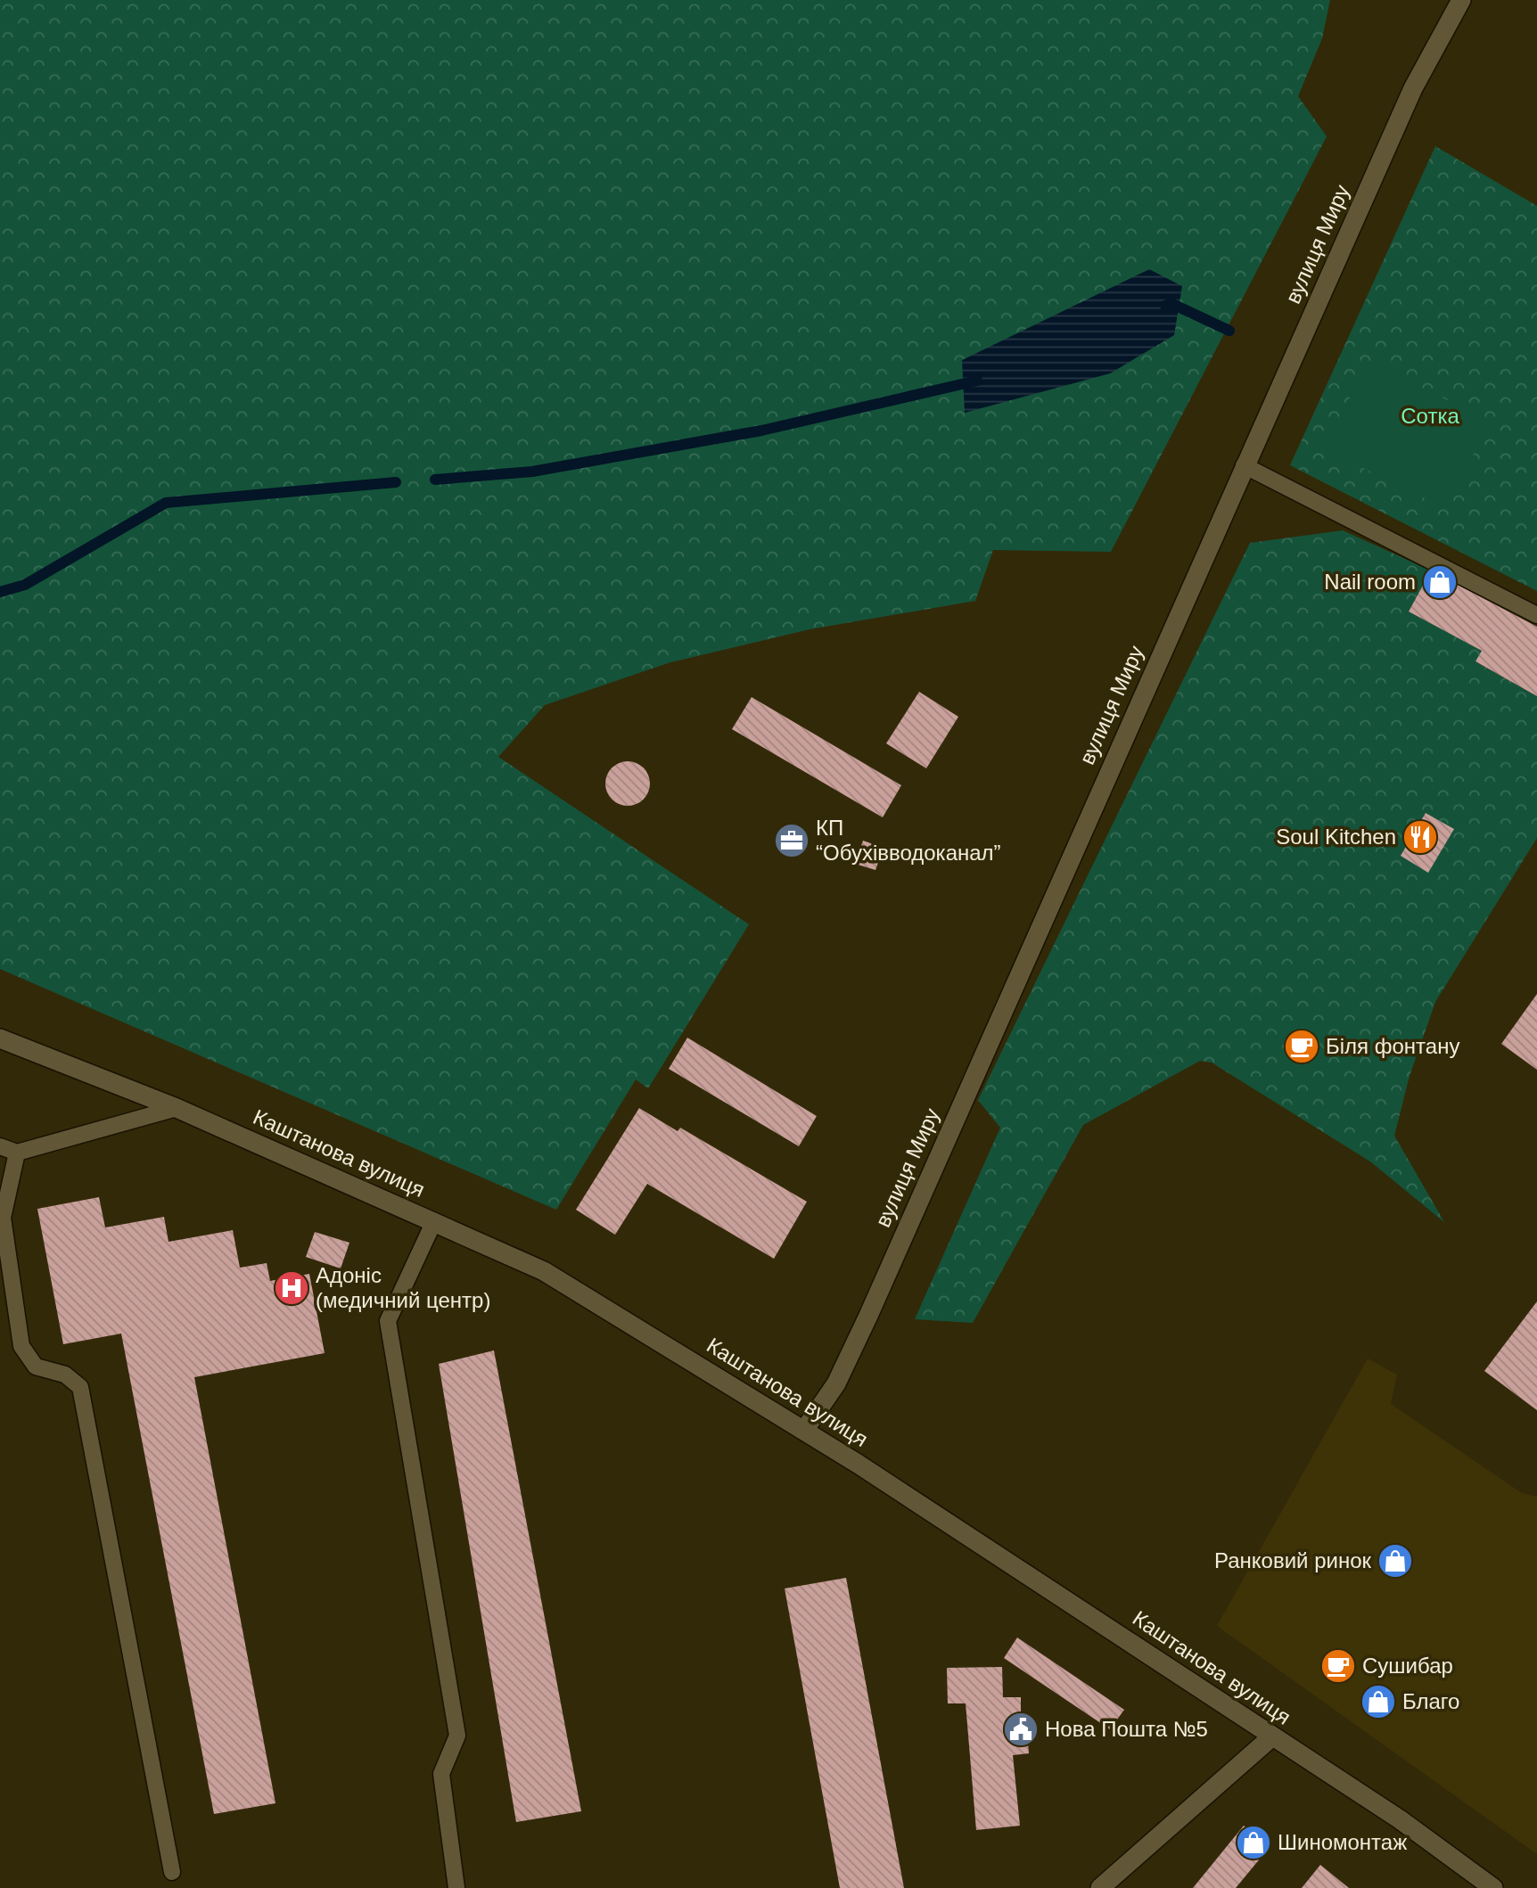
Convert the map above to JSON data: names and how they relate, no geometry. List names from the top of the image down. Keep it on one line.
{"streets":{"street":["вулиця Миру","Каштанова вулиця"]},"crossings":[["вулиця Миру","Каштанова вулиця"]],"parks":["Сотка"],"places":{"shop":["Nail room","Ранковий ринок","Благо","Шиномонтаж"],"restaurant":["Soul Kitchen"],"office":["КП “Обухівводоканал”"],"cafe":["Біля фонтану","Сушибар"],"hospital":["Адоніс (медичний центр)"],"public building":["Нова Пошта №5"]}}
